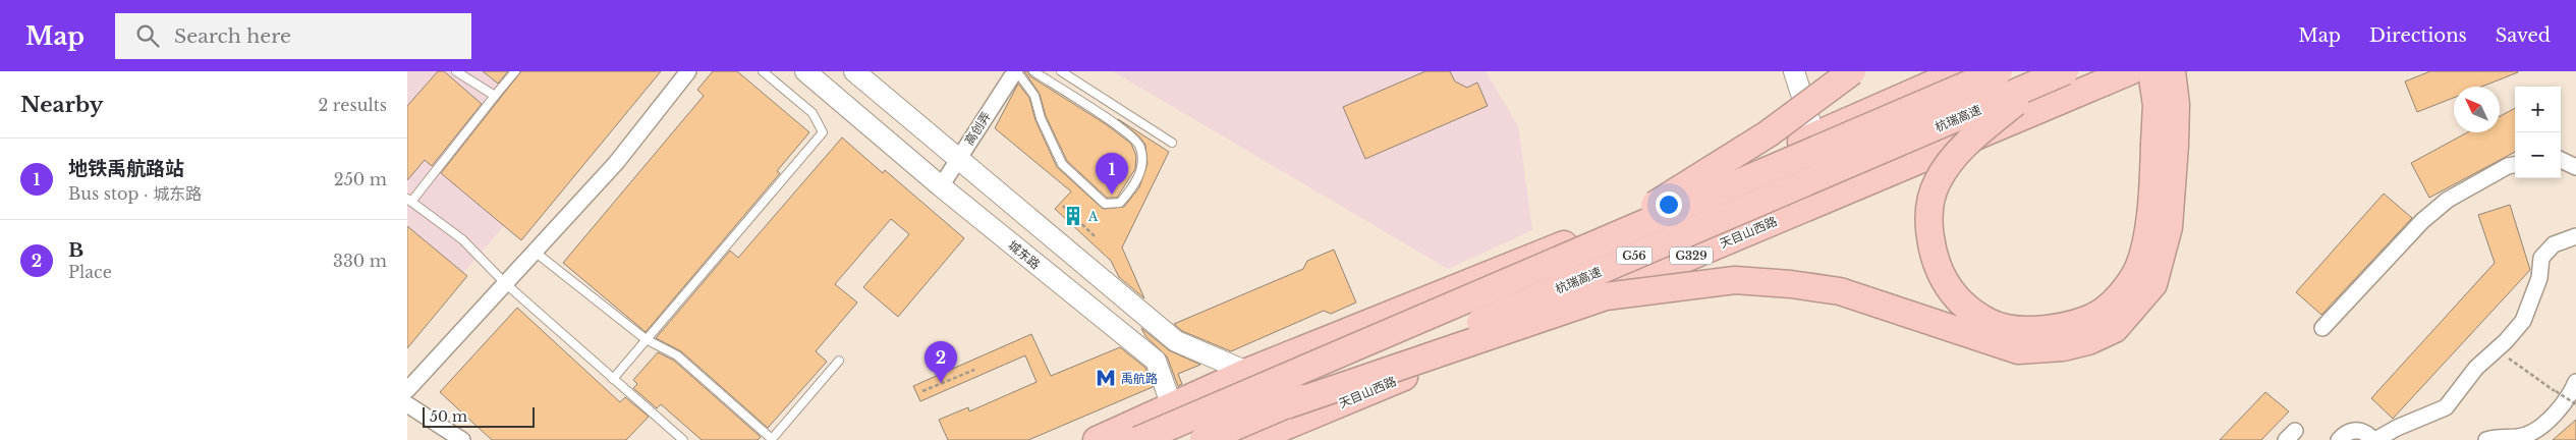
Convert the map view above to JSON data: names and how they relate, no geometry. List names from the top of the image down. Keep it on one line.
{"streets":{"highway":["杭瑞高速","天目山西路","G56","G329"],"street":["高创弄","城东路"]},"crossings":[["杭瑞高速","天目山西路"],["高创弄","城东路"]],"places":{"building":["A"],"metro station":["禹航路"]},"scale_bar":"50 m","north":"top left","page":{"header":"Map","search":"Search here","nav":["Map","Directions","Saved"],"heading":["Nearby","2 results"],"map_buttons":["+","−"],"list":[{"mark":"1","name":"地铁禹航路站","note":"Bus stop · 城东路","value":"250 m"},{"mark":"2","name":"B","note":"Place","value":"330 m"}],"pins":["1","2"],"scale":"50 m"}}
